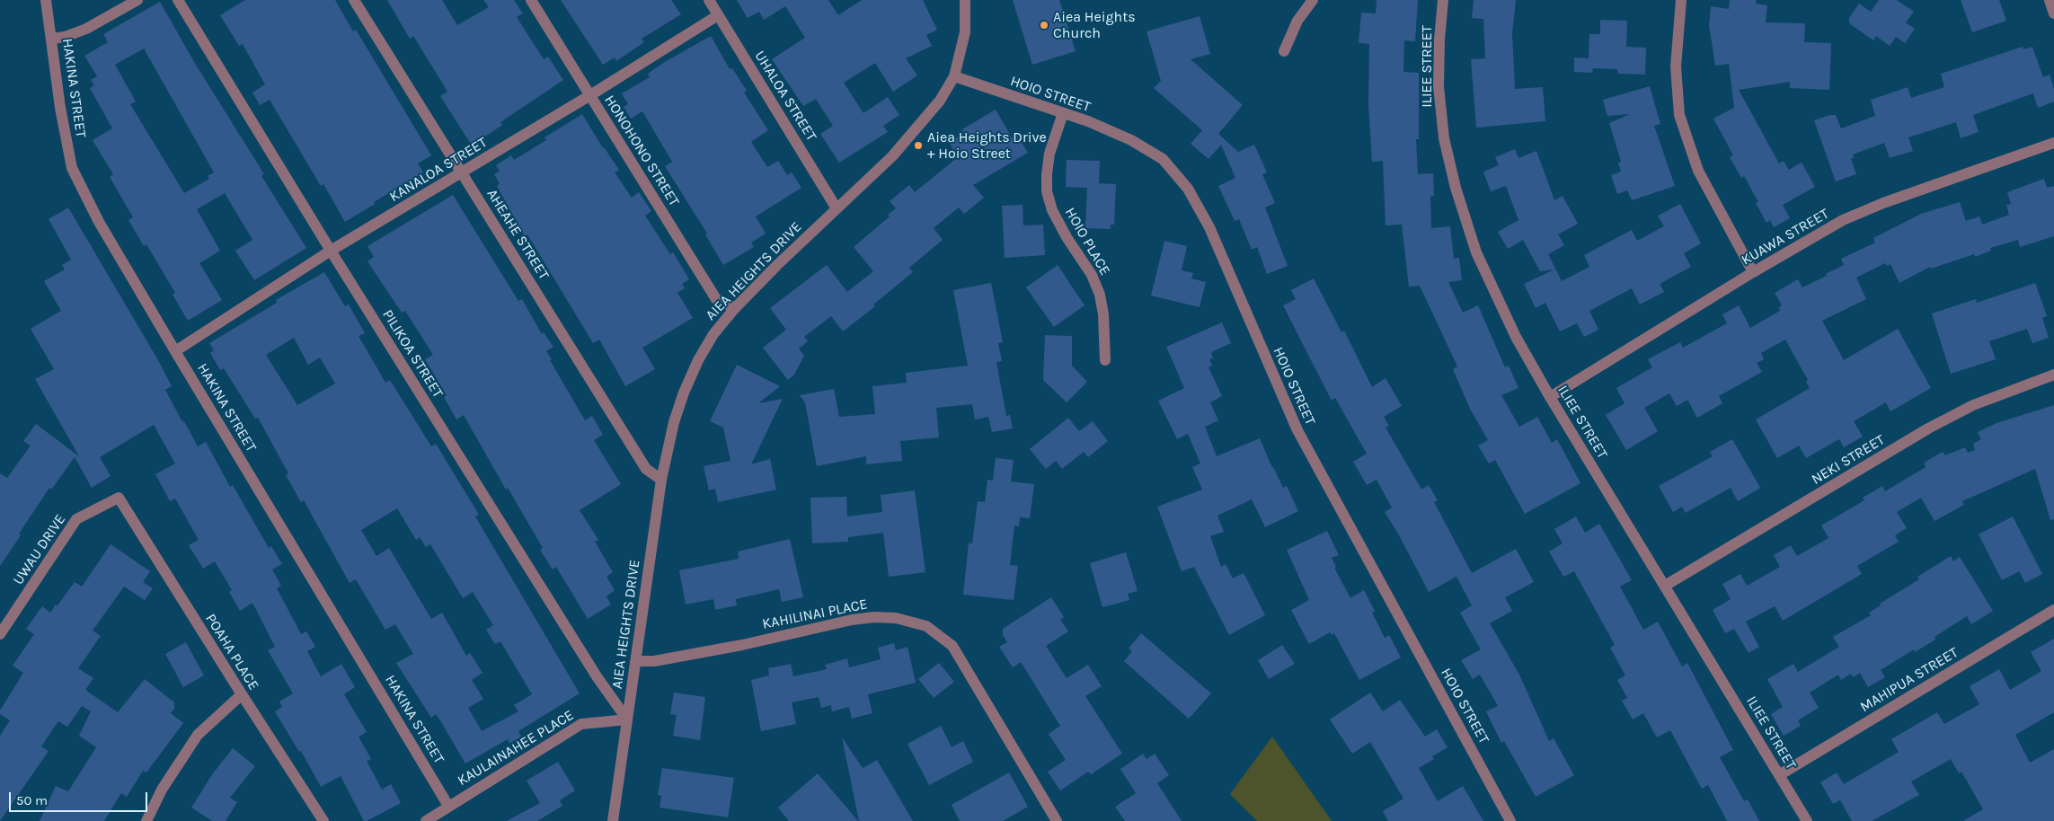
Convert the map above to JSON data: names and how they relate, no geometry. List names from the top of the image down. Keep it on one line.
{"streets":{"street":["ILIEE STREET","HAKINA STREET","HOIO STREET","UHALOA STREET","HONOHONO STREET","KANALOA STREET","AHEAHE STREET","KUAWA STREET","HOIO PLACE","AIEA HEIGHTS DRIVE","PILIKOA STREET","NEKI STREET","UWAU DRIVE","KAHILINAI PLACE","POAHA PLACE","MAHIPUA STREET","KAULAINAHEE PLACE"]},"crossings":[["ILIEE STREET","KUAWA STREET"],["ILIEE STREET","NEKI STREET"],["ILIEE STREET","MAHIPUA STREET"],["HAKINA STREET","KANALOA STREET"],["HAKINA STREET","KAULAINAHEE PLACE"],["HOIO STREET","HOIO PLACE"],["HOIO STREET","AIEA HEIGHTS DRIVE"],["UHALOA STREET","KANALOA STREET"],["UHALOA STREET","AIEA HEIGHTS DRIVE"],["HONOHONO STREET","KANALOA STREET"],["HONOHONO STREET","AIEA HEIGHTS DRIVE"],["KANALOA STREET","AHEAHE STREET"],["KANALOA STREET","PILIKOA STREET"],["AHEAHE STREET","AIEA HEIGHTS DRIVE"],["AIEA HEIGHTS DRIVE","PILIKOA STREET"],["AIEA HEIGHTS DRIVE","KAHILINAI PLACE"],["AIEA HEIGHTS DRIVE","KAULAINAHEE PLACE"],["PILIKOA STREET","KAULAINAHEE PLACE"],["UWAU DRIVE","POAHA PLACE"]],"places":["Aiea Heights Church","Aiea Heights Drive + Hoio Street"],"scale_bar":"50 m"}
